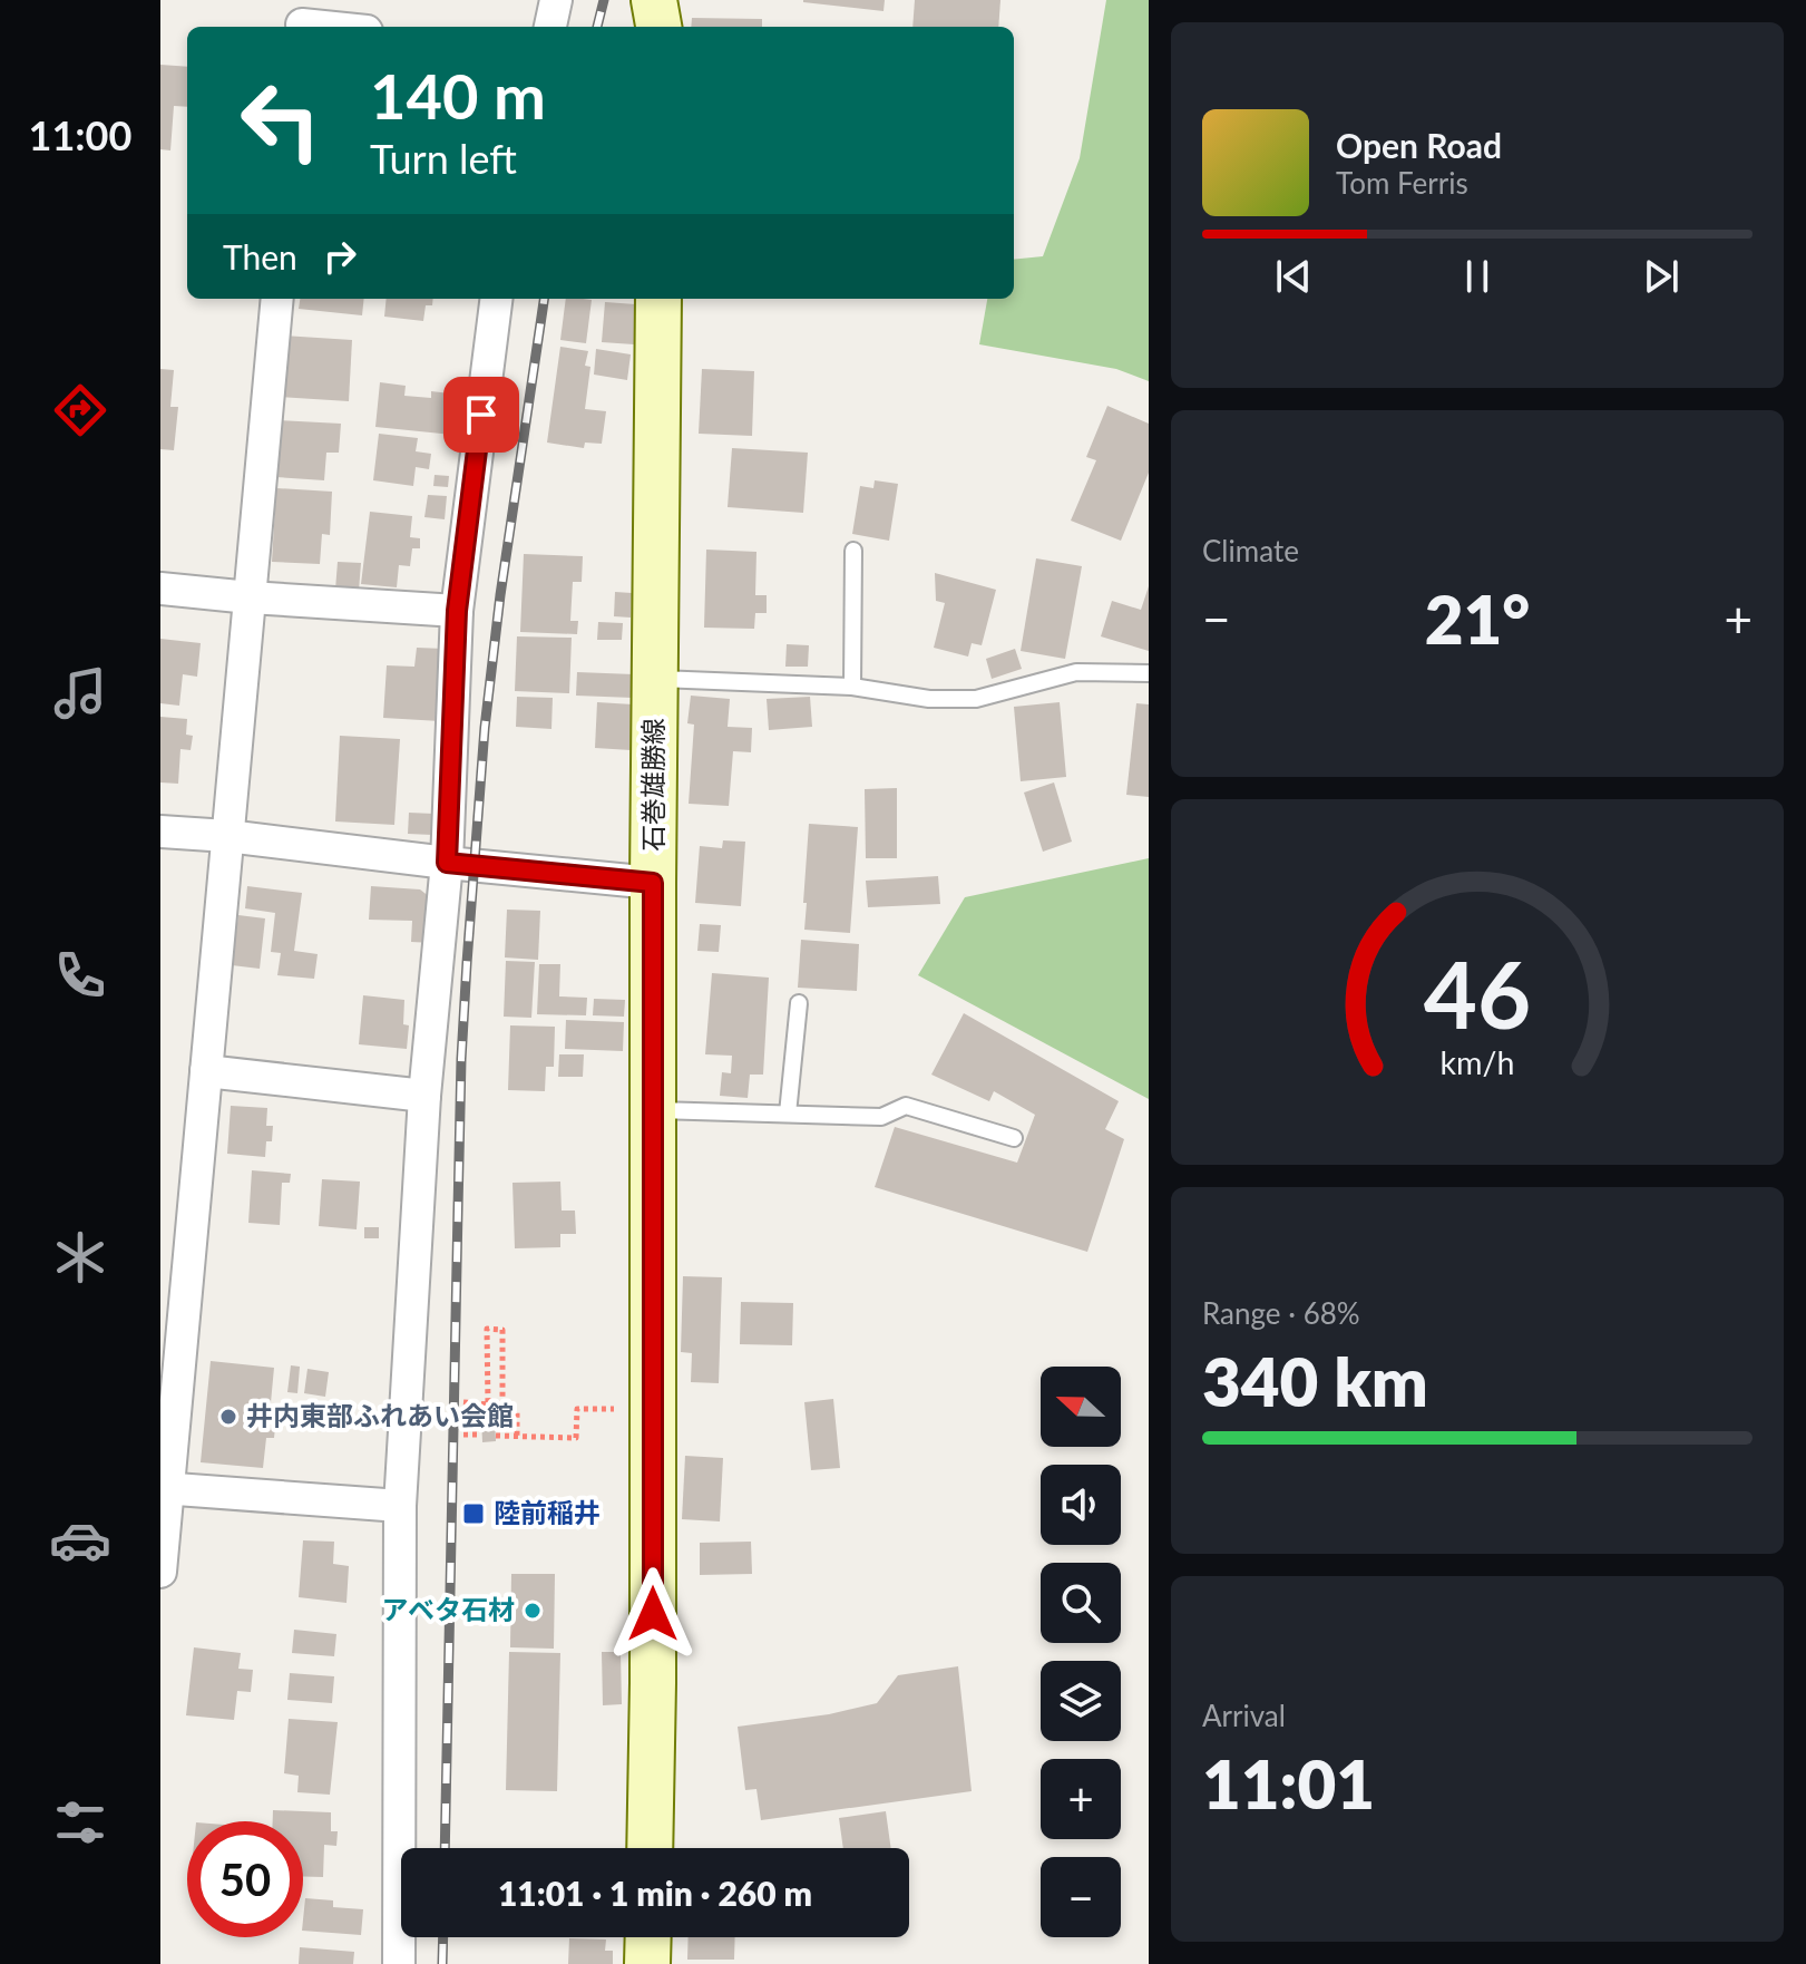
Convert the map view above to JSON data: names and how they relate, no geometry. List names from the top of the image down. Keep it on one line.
{"streets":{"main road":["石巻雄勝線"]},"places":{"other":["井内東部ふれあい会館","アベタ石材"],"transit":["陸前稲井"]},"north":"left","page":{"tabs":"11:00","turn":["140 m","Turn left"],"song":["Open Road","Tom Ferris"],"then":"Then","tile":["Climate",["Range · 68%","340 km"],["Arrival","11:01"]],"heat":["−","21°","+"],"map_buttons":["+","−"],"limit":"50","trip":"11:01 · 1 min · 260 m","gauge":["46","km/h"]}}
